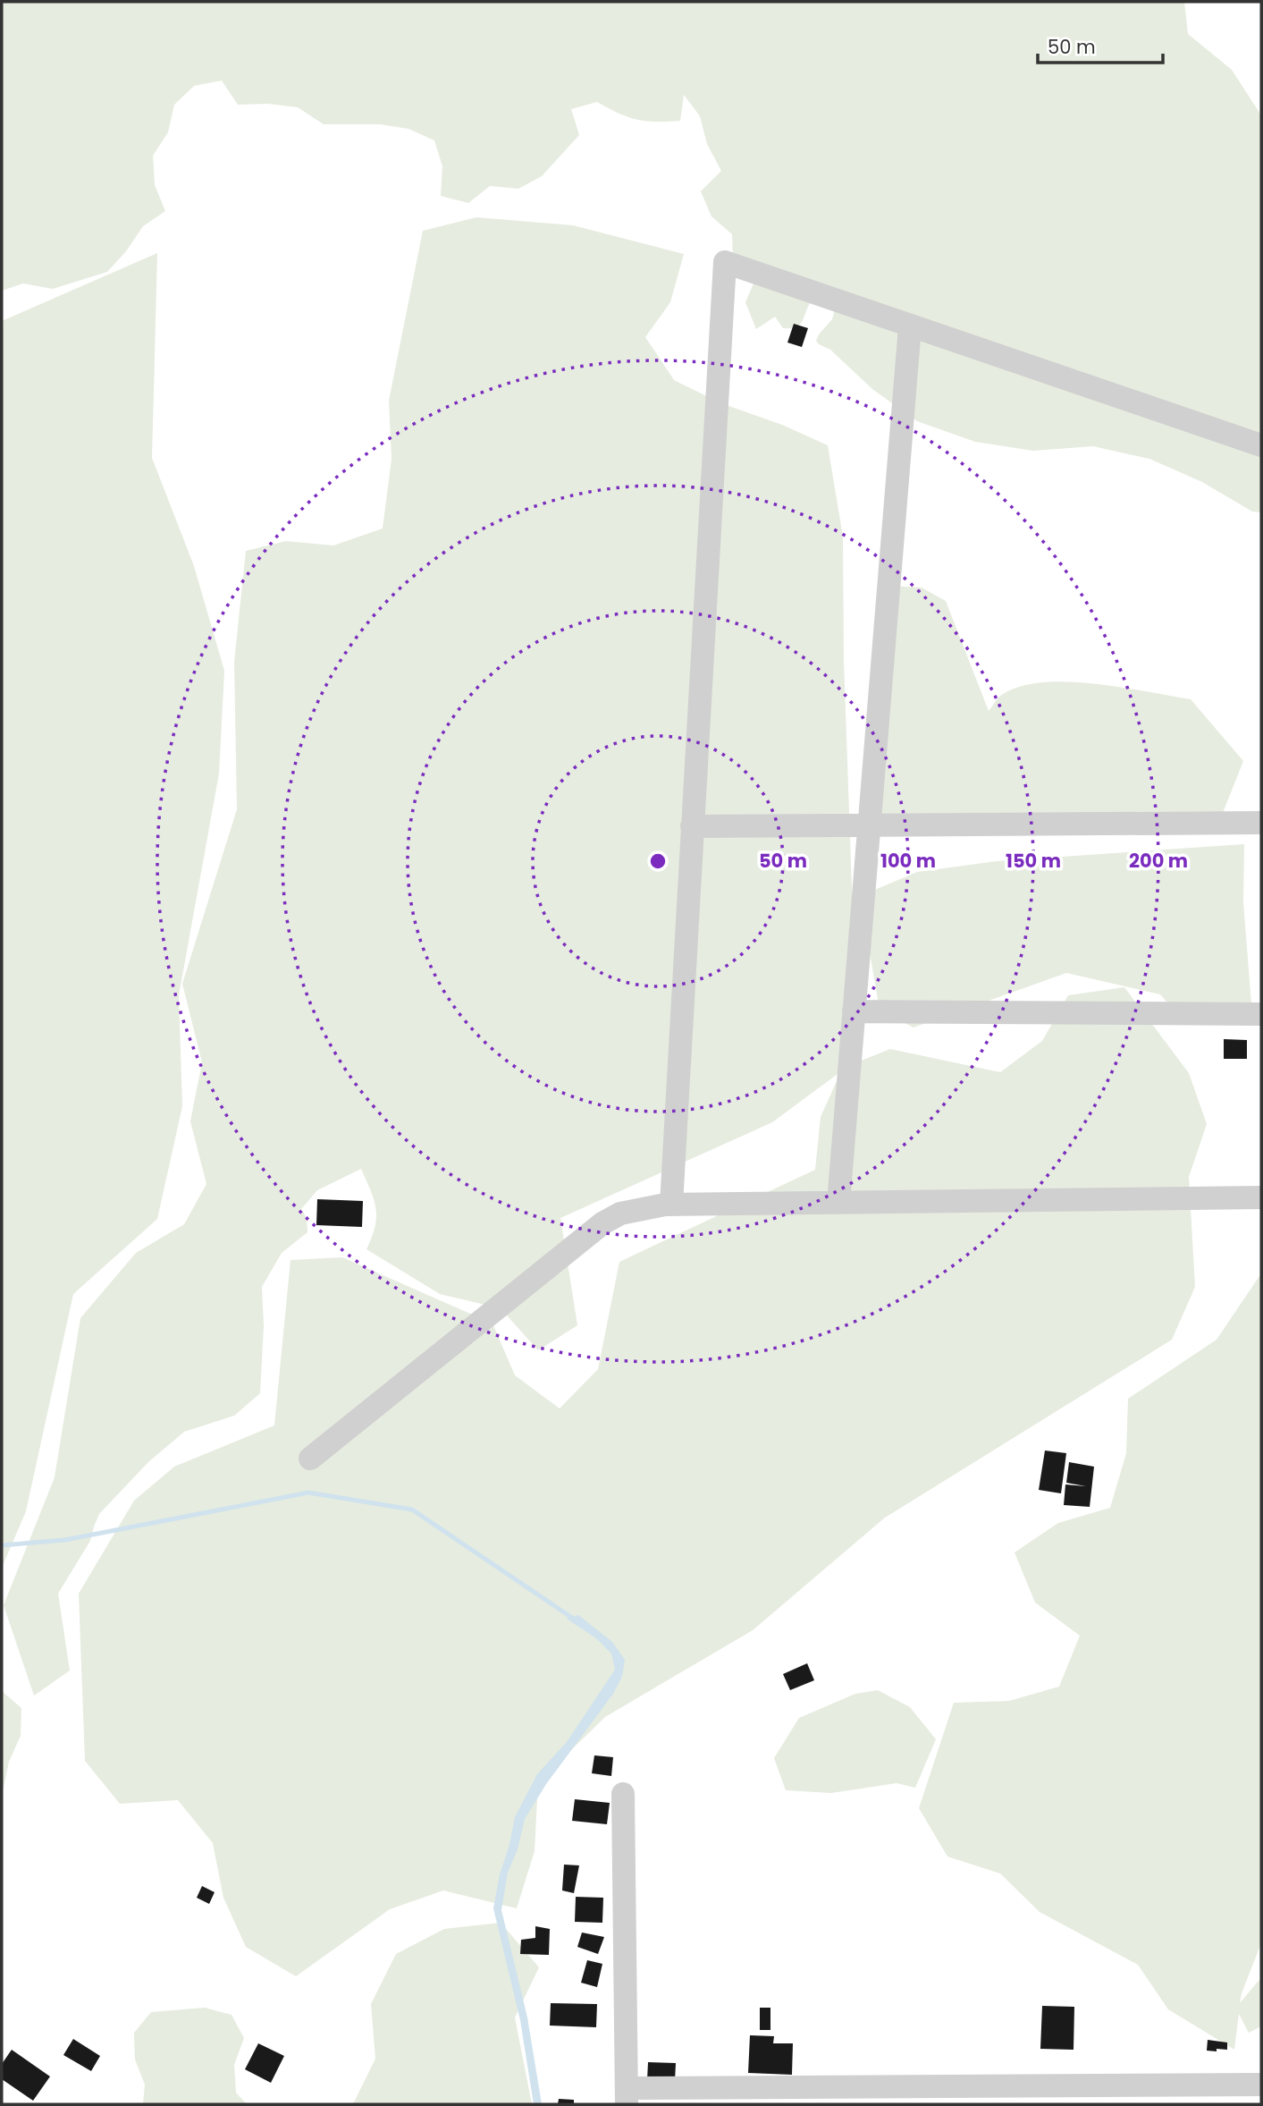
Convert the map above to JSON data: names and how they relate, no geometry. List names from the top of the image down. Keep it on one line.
{"scale_bar":"50 m","rings":["50 m","100 m","150 m","200 m"]}
